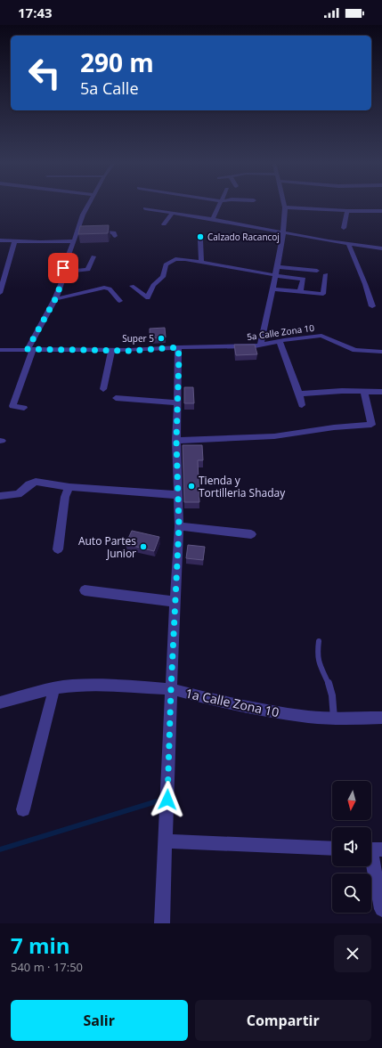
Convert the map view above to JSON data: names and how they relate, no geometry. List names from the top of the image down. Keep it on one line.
{"streets":{"street":["5a Calle Zona 10","1a Calle Zona 10"]},"places":["Calzado Racancoj","Super 5","Tienda y Tortilleria Shaday","Auto Partes Junior"],"north":"bottom","page":{"status":"17:43","turn":["290 m","5a Calle"],"heading":["7 min","540 m · 17:50"],"buttons":["Salir","Compartir"]}}
